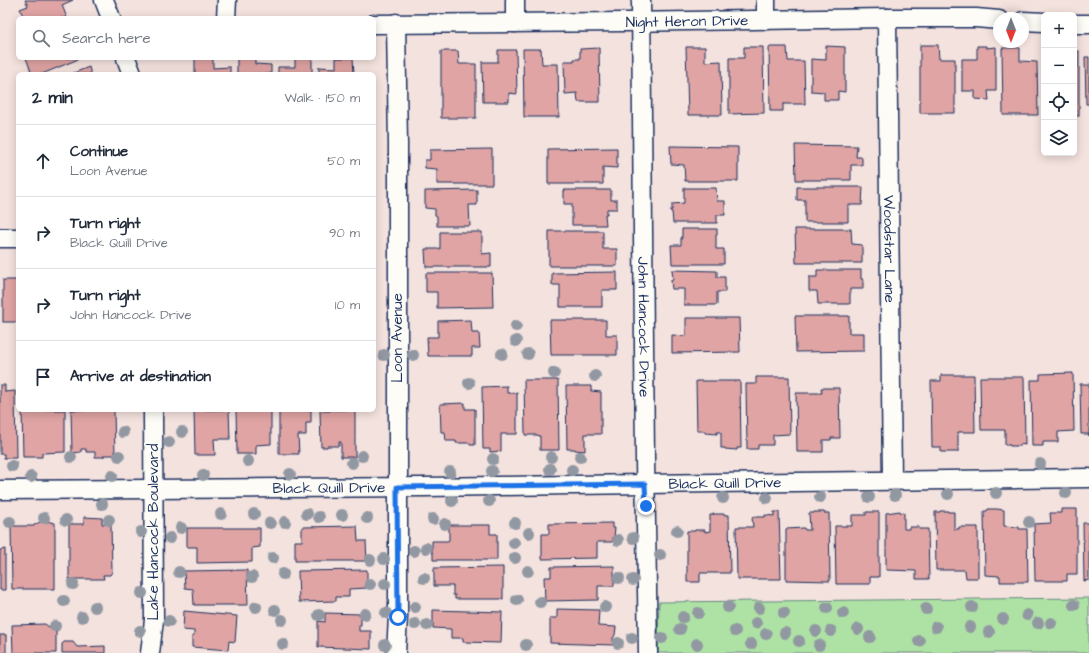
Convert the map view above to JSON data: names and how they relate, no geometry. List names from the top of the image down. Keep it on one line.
{"streets":{"street":["Night Heron Drive","Woodstar Lane","John Hancock Drive","Loon Avenue","Black Quill Drive","Lake Hancock Boulevard"]},"crossings":[["Night Heron Drive","Woodstar Lane"],["Night Heron Drive","John Hancock Drive"],["Night Heron Drive","Loon Avenue"],["Woodstar Lane","Black Quill Drive"],["John Hancock Drive","Black Quill Drive"],["Loon Avenue","Black Quill Drive"],["Black Quill Drive","Lake Hancock Boulevard"]],"north":"bottom","page":{"map_buttons":["+","−"],"search":"Search here","heading":["2 min","Walk · 150 m"],"list":[["Continue","Loon Avenue","50 m"],["Turn right","Black Quill Drive","90 m"],["Turn right","John Hancock Drive","10 m"],"Arrive at destination"]}}
